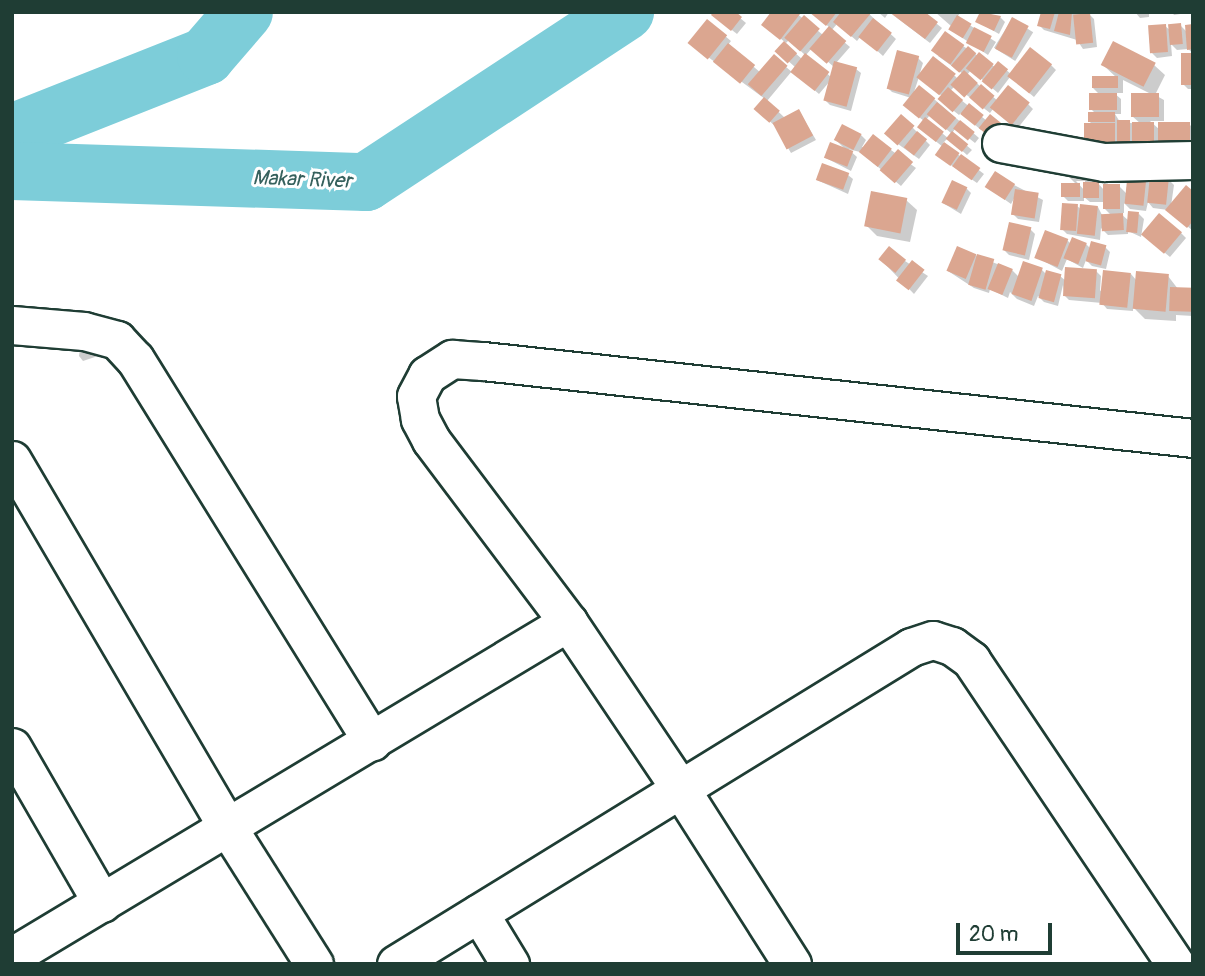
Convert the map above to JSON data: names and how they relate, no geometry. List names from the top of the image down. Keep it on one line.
{"water":["Makar River"],"scale_bar":"20 m"}
